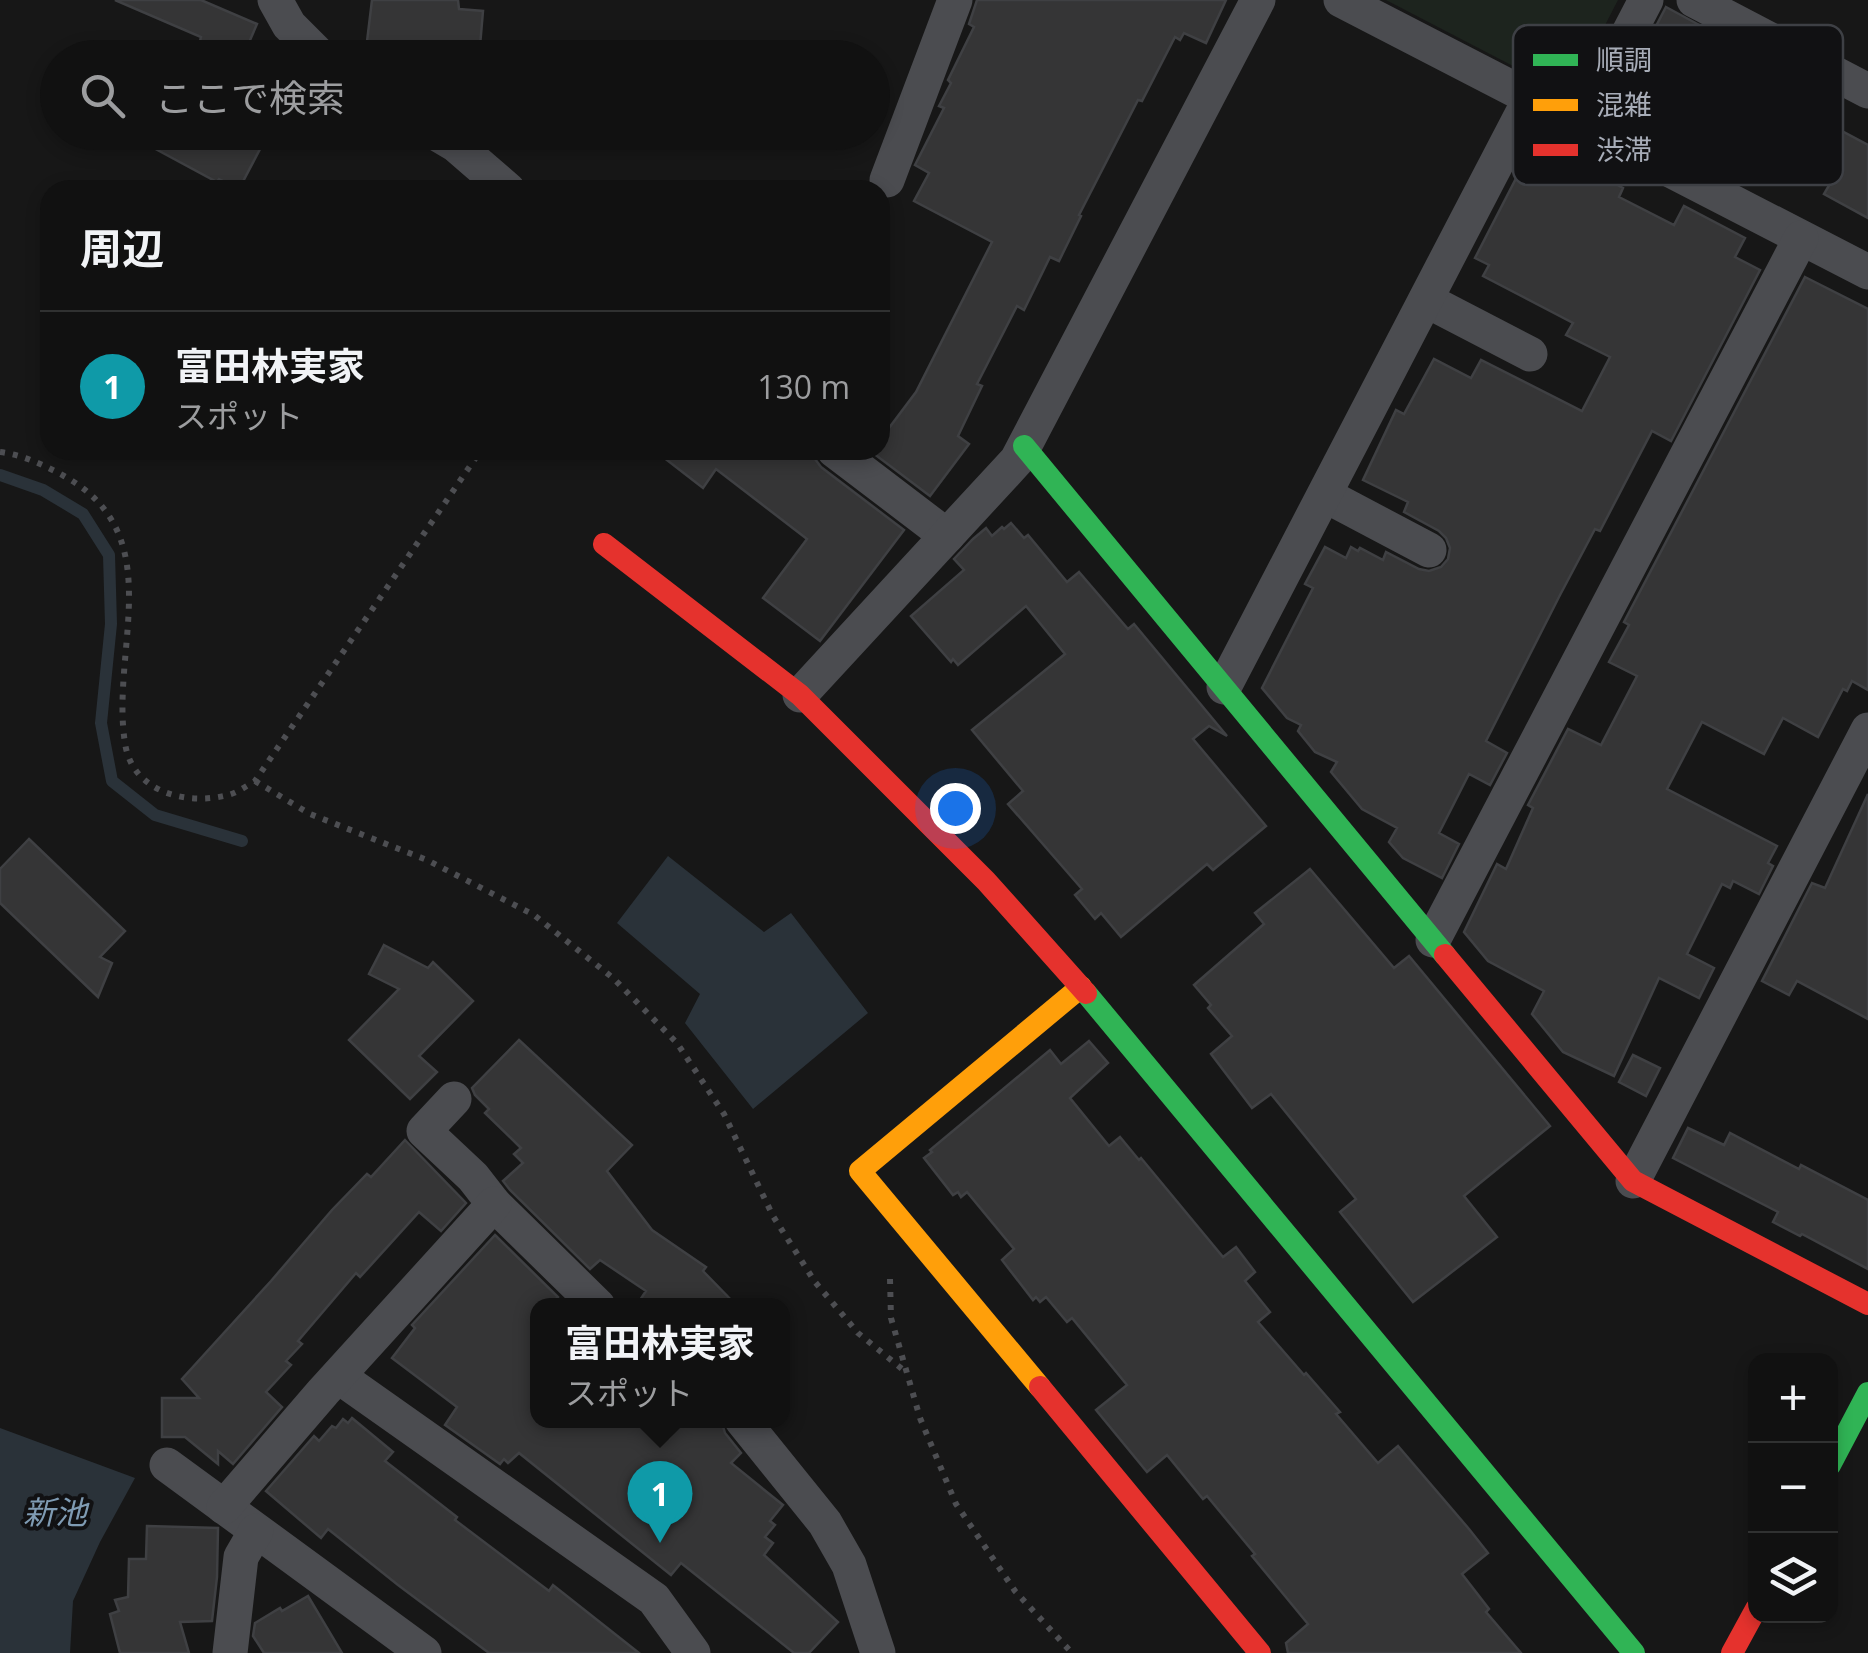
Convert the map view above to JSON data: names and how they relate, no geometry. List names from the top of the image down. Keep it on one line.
{"water":["新池"],"legend":["順調","混雑","渋滞"],"page":{"search":"ここで検索","heading":"周辺","list":[{"mark":"1","name":"富田林実家","note":"スポット","value":"130 m"}],"popup":["富田林実家","スポット"],"map_buttons":["+","−"],"pins":"1"}}
